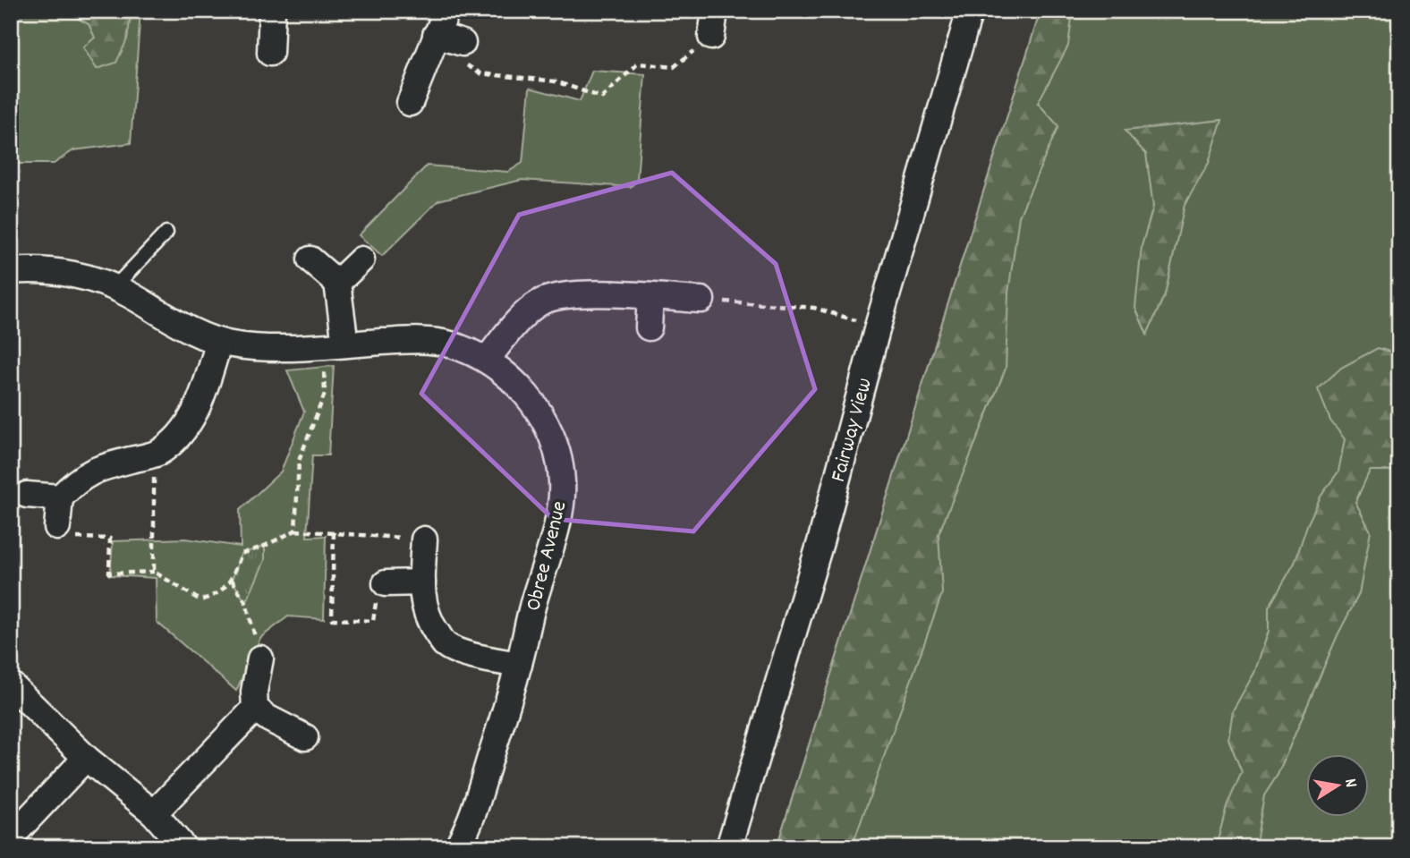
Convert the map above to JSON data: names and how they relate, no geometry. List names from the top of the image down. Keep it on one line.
{"streets":{"street":["Fairway View","Obree Avenue"]},"north":"right"}
